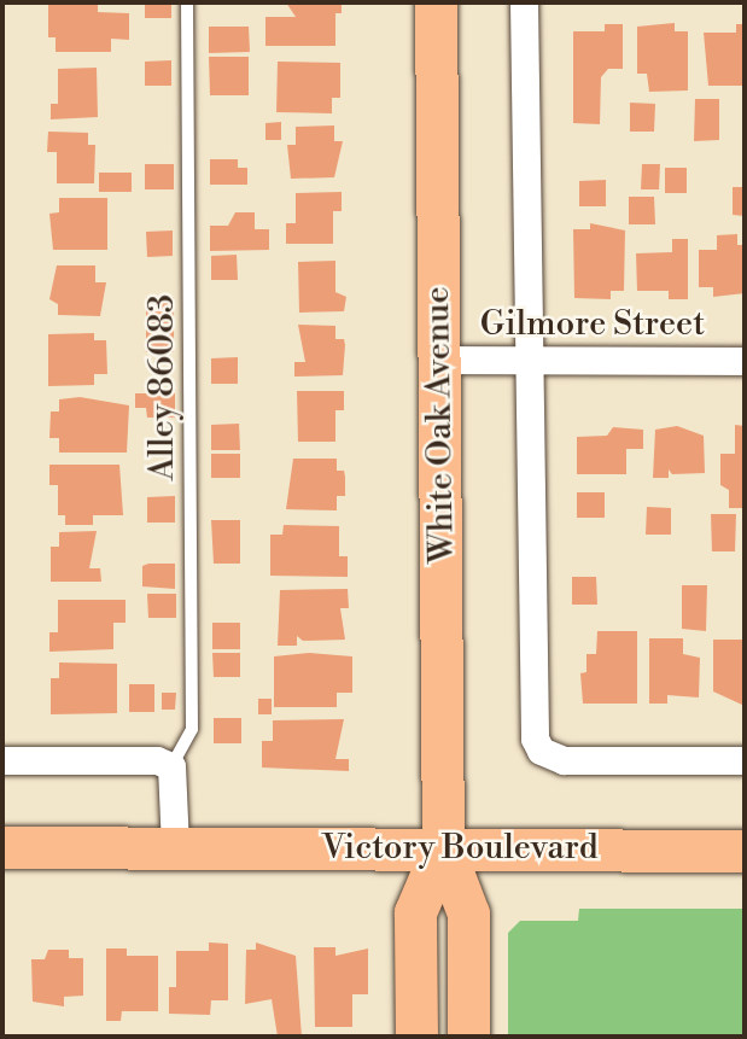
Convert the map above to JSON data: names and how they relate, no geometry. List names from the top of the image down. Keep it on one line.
{"streets":{"main road":["White Oak Avenue","Victory Boulevard"],"street":["Gilmore Street"],"lane":["Alley 86083"]},"crossings":[["Gilmore Street","White Oak Avenue"],["White Oak Avenue","Victory Boulevard"]]}
